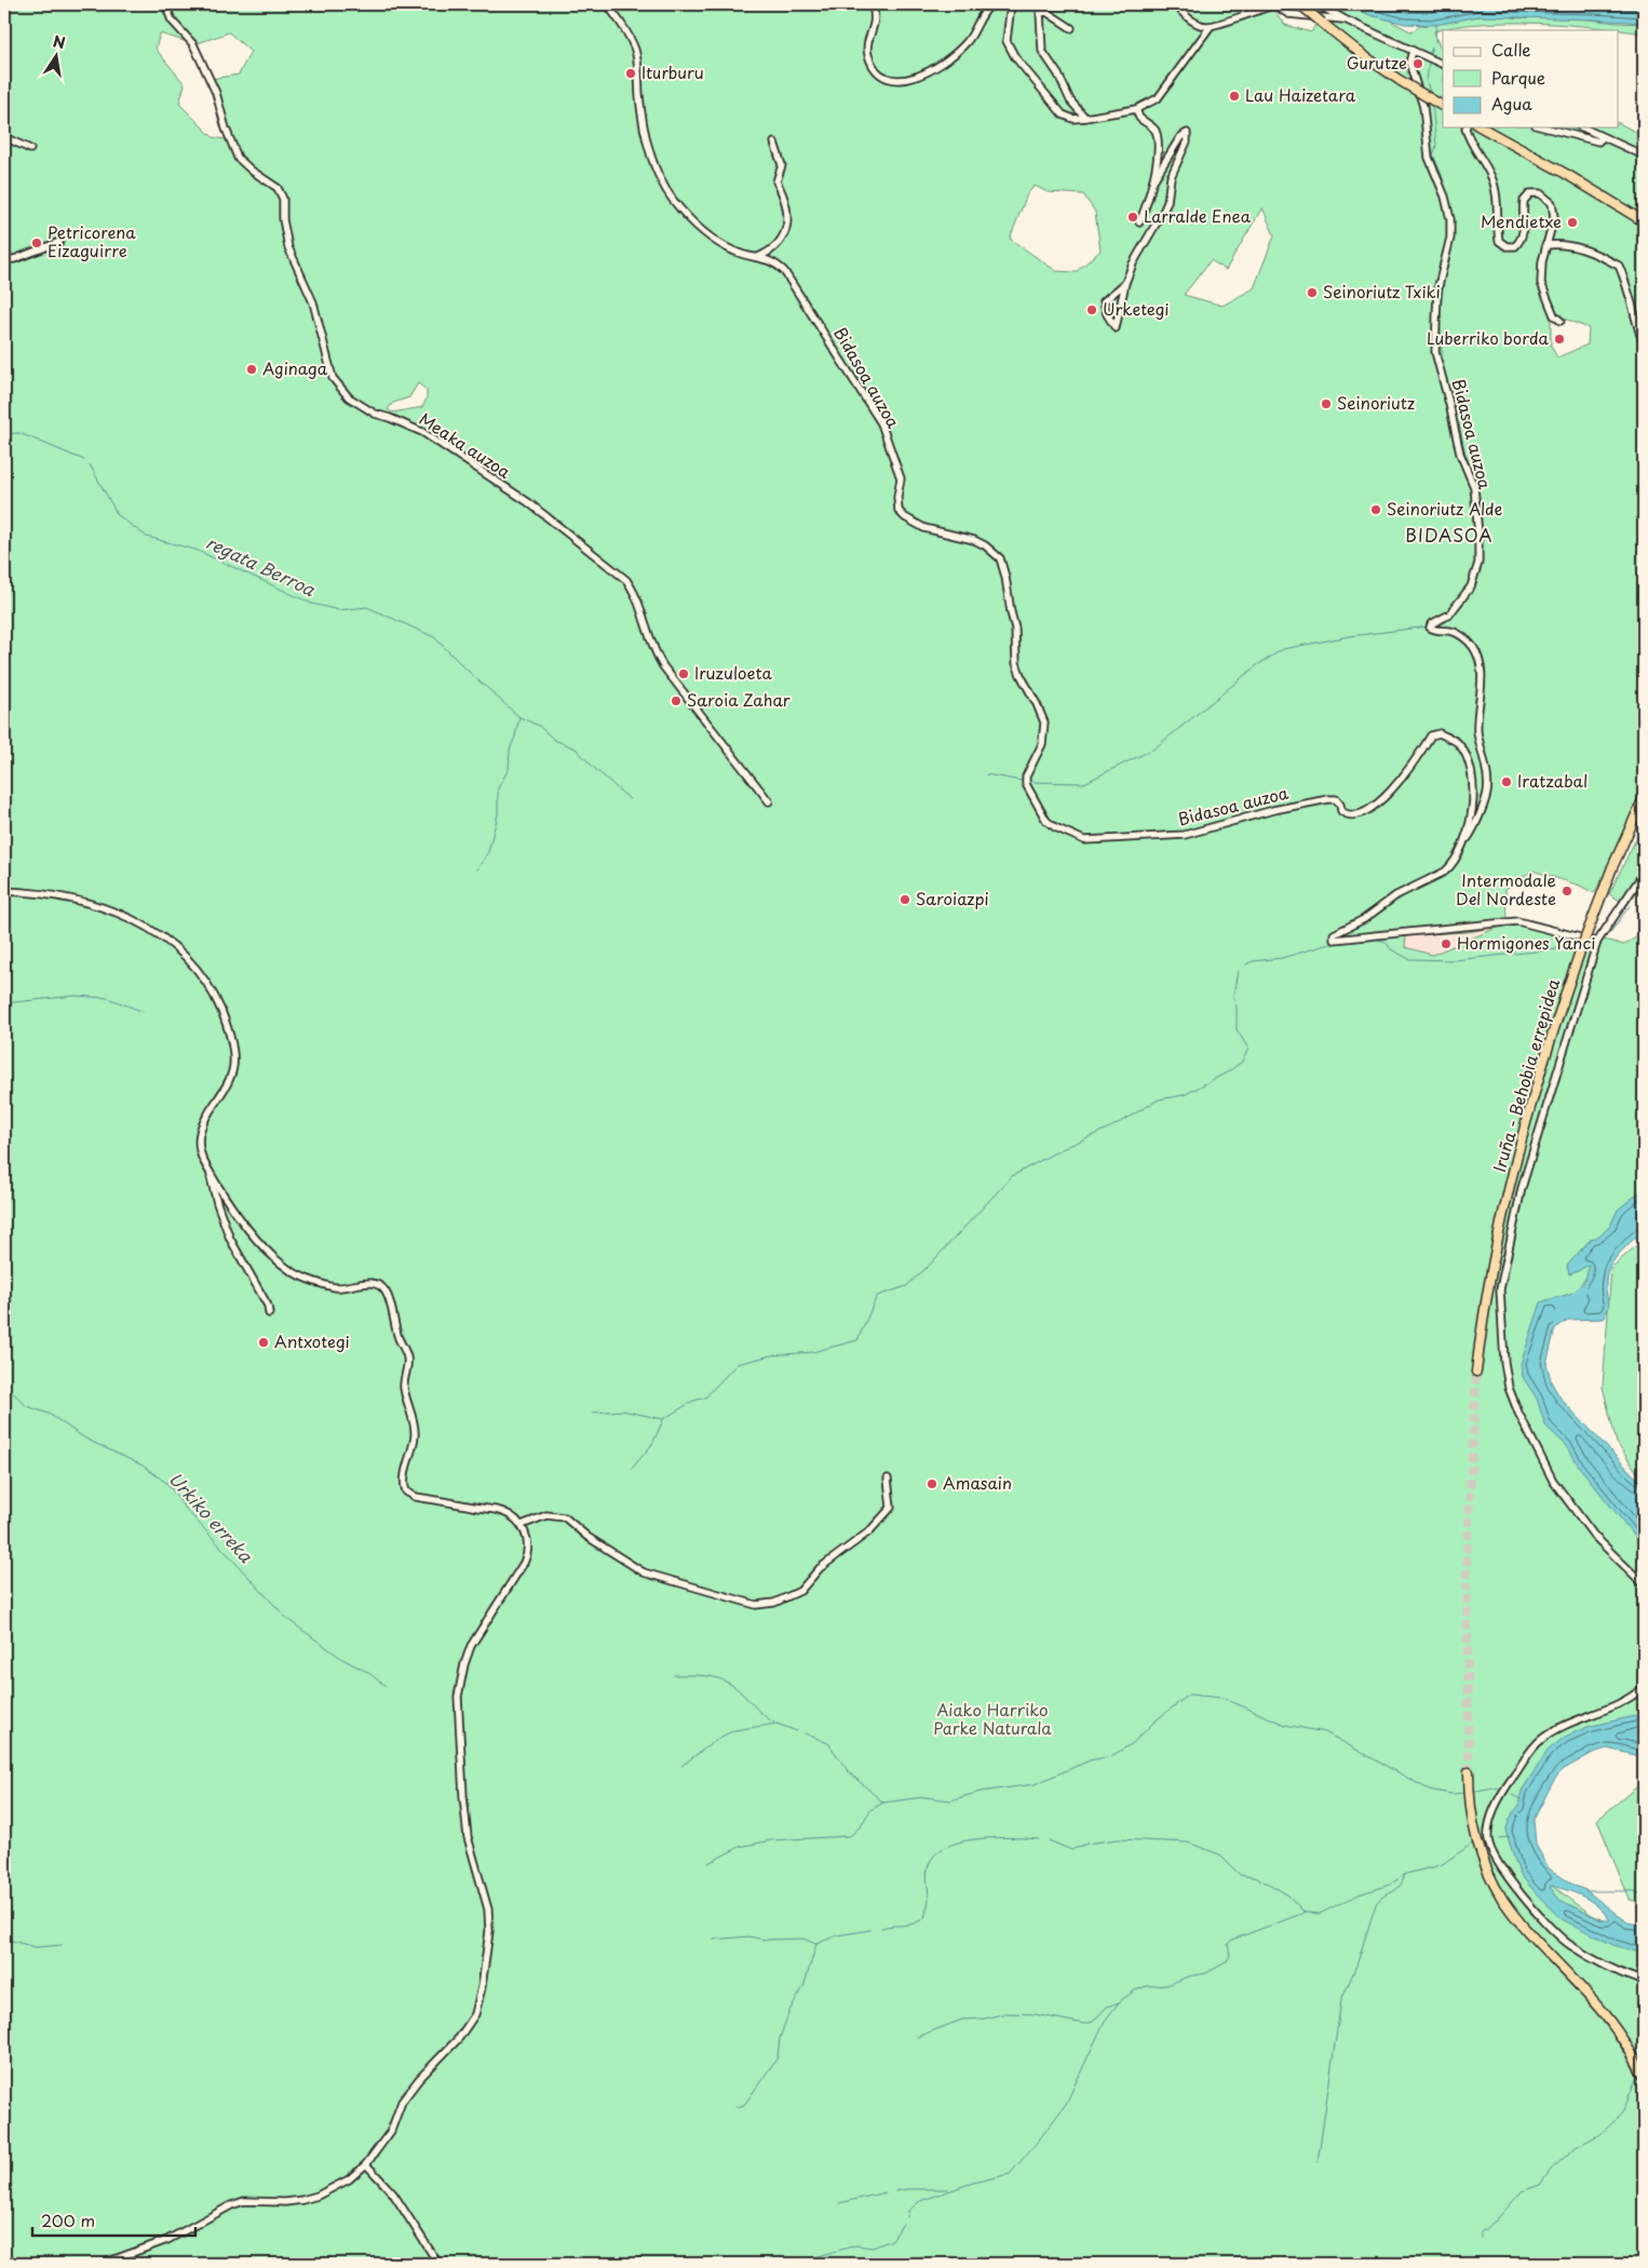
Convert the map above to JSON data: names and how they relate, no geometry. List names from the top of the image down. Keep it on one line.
{"streets":{"highway":["Iruña - Behobia errepidea"],"street":["Bidasoa auzoa","Meaka auzoa"]},"districts":["BIDASOA"],"water":["regata Berroa","Urkiko erreka"],"parks":["Aiako Harriko Parke Naturala"],"places":["Gurutze","Iturburu","Lau Haizetara","Larralde Enea","Mendietxe","Petricorena Eizaguirre","Seinoriutz Txiki","Urketegi","Luberriko borda","Aginaga","Seinoriutz","Seinoriutz Alde","Iruzuloeta","Saroia Zahar","Iratzabal","Intermodale Del Nordeste","Saroiazpi","Hormigones Yanci","Antxotegi","Amasain"],"legend":["Calle","Parque","Agua"],"scale_bar":"200 m","north":"top"}
